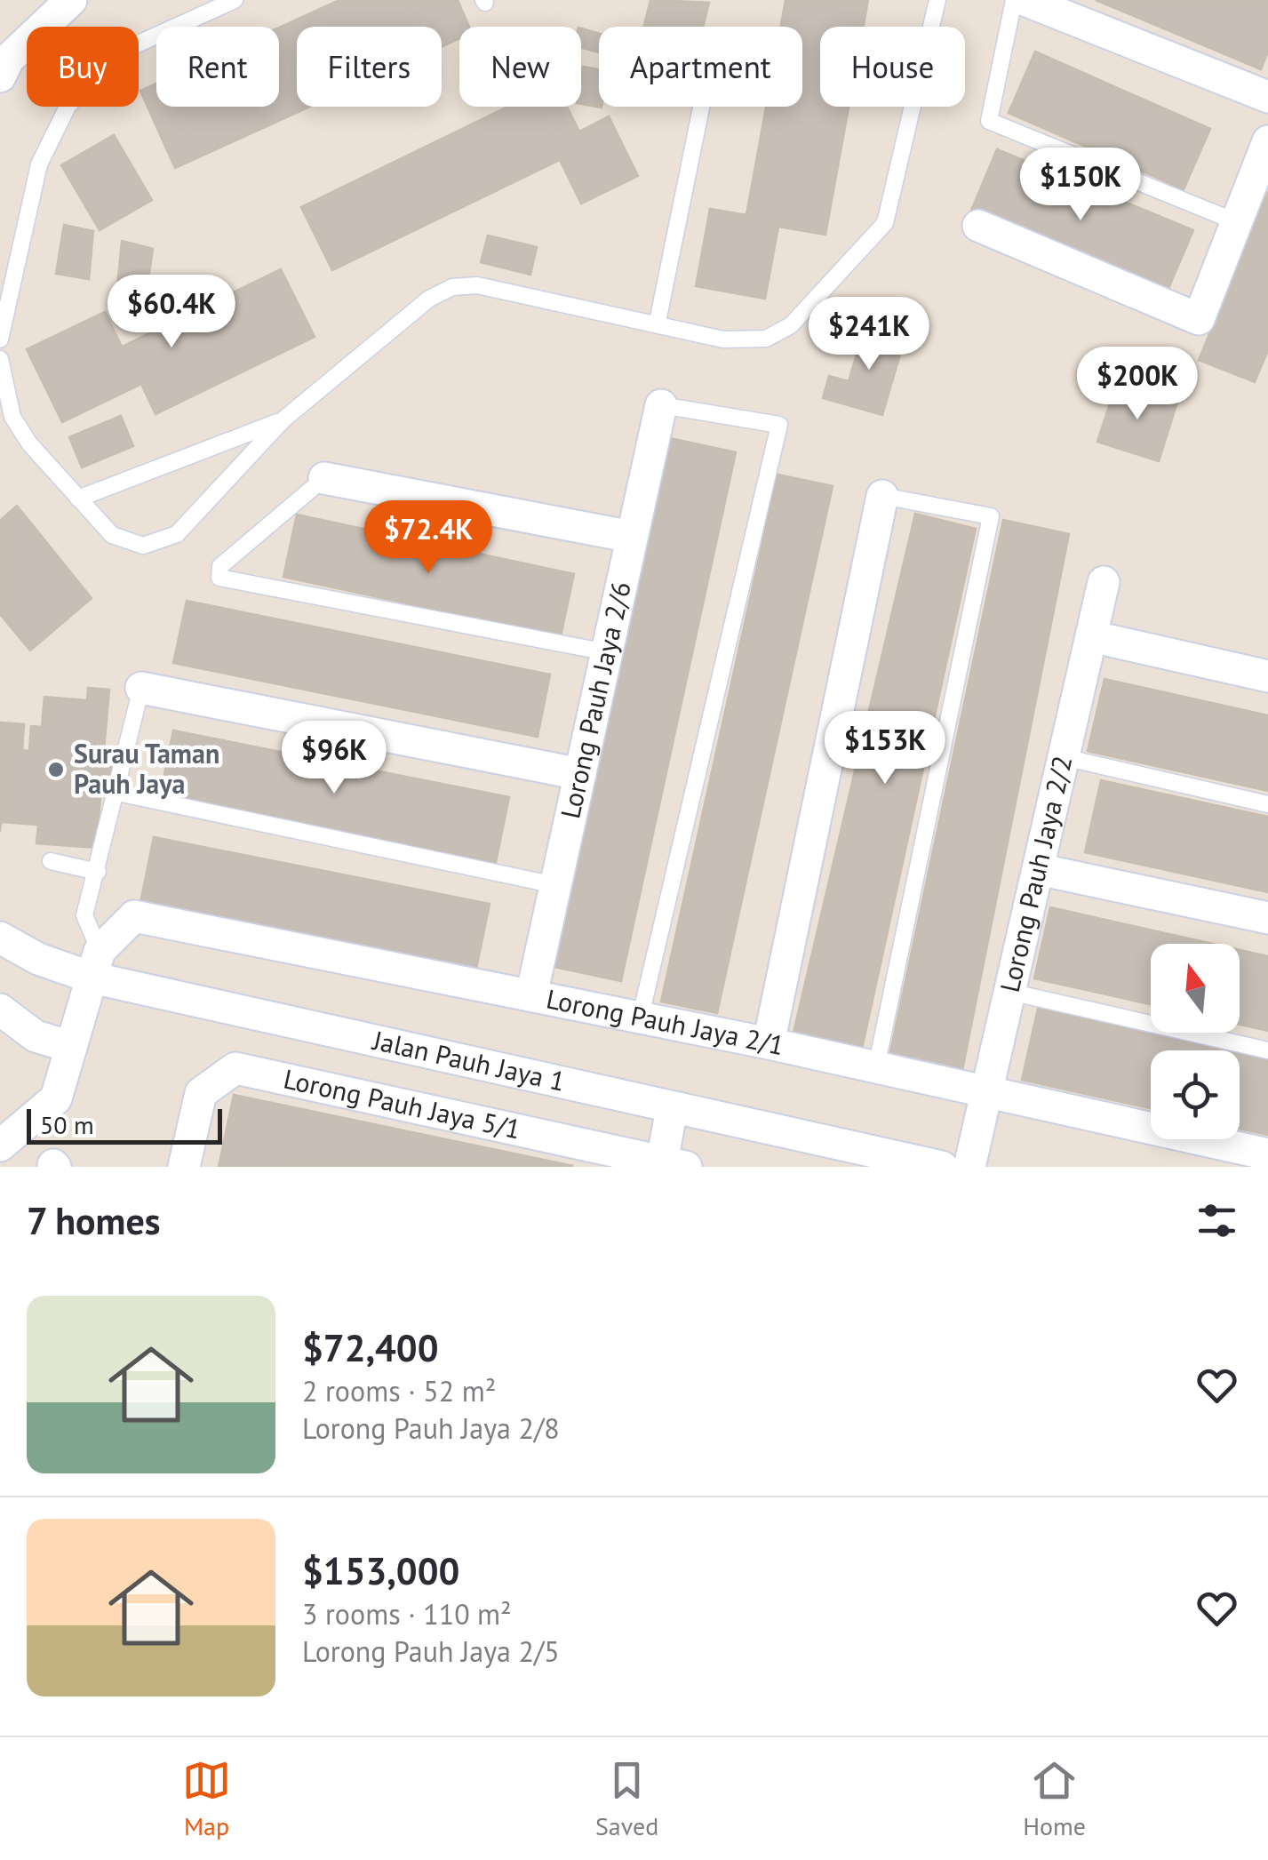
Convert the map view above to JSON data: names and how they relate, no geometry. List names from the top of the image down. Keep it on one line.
{"streets":{"street":["Lorong Pauh Jaya 2/6","Lorong Pauh Jaya 2/2","Lorong Pauh Jaya 2/1","Jalan Pauh Jaya 1","Lorong Pauh Jaya 5/1"]},"crossings":[["Lorong Pauh Jaya 2/6","Lorong Pauh Jaya 2/1"],["Lorong Pauh Jaya 2/2","Lorong Pauh Jaya 2/1"],["Lorong Pauh Jaya 2/1","Jalan Pauh Jaya 1"]],"places":["Surau Taman Pauh Jaya"],"scale_bar":"50 m","north":"top","page":{"chip":["Buy","Rent","Filters","New","Apartment","House"],"price":["$150K","$60.4K","$241K","$200K","$72.4K","$153K","$96K"],"scale":"50 m","heading":"7 homes","list":[{"name":"$72,400","note":"2 rooms · 52 m² · Lorong Pauh Jaya 2/8"},{"name":"$153,000","note":"3 rooms · 110 m² · Lorong Pauh Jaya 2/5"}],"tabs":["Map","Saved","Home"]}}
